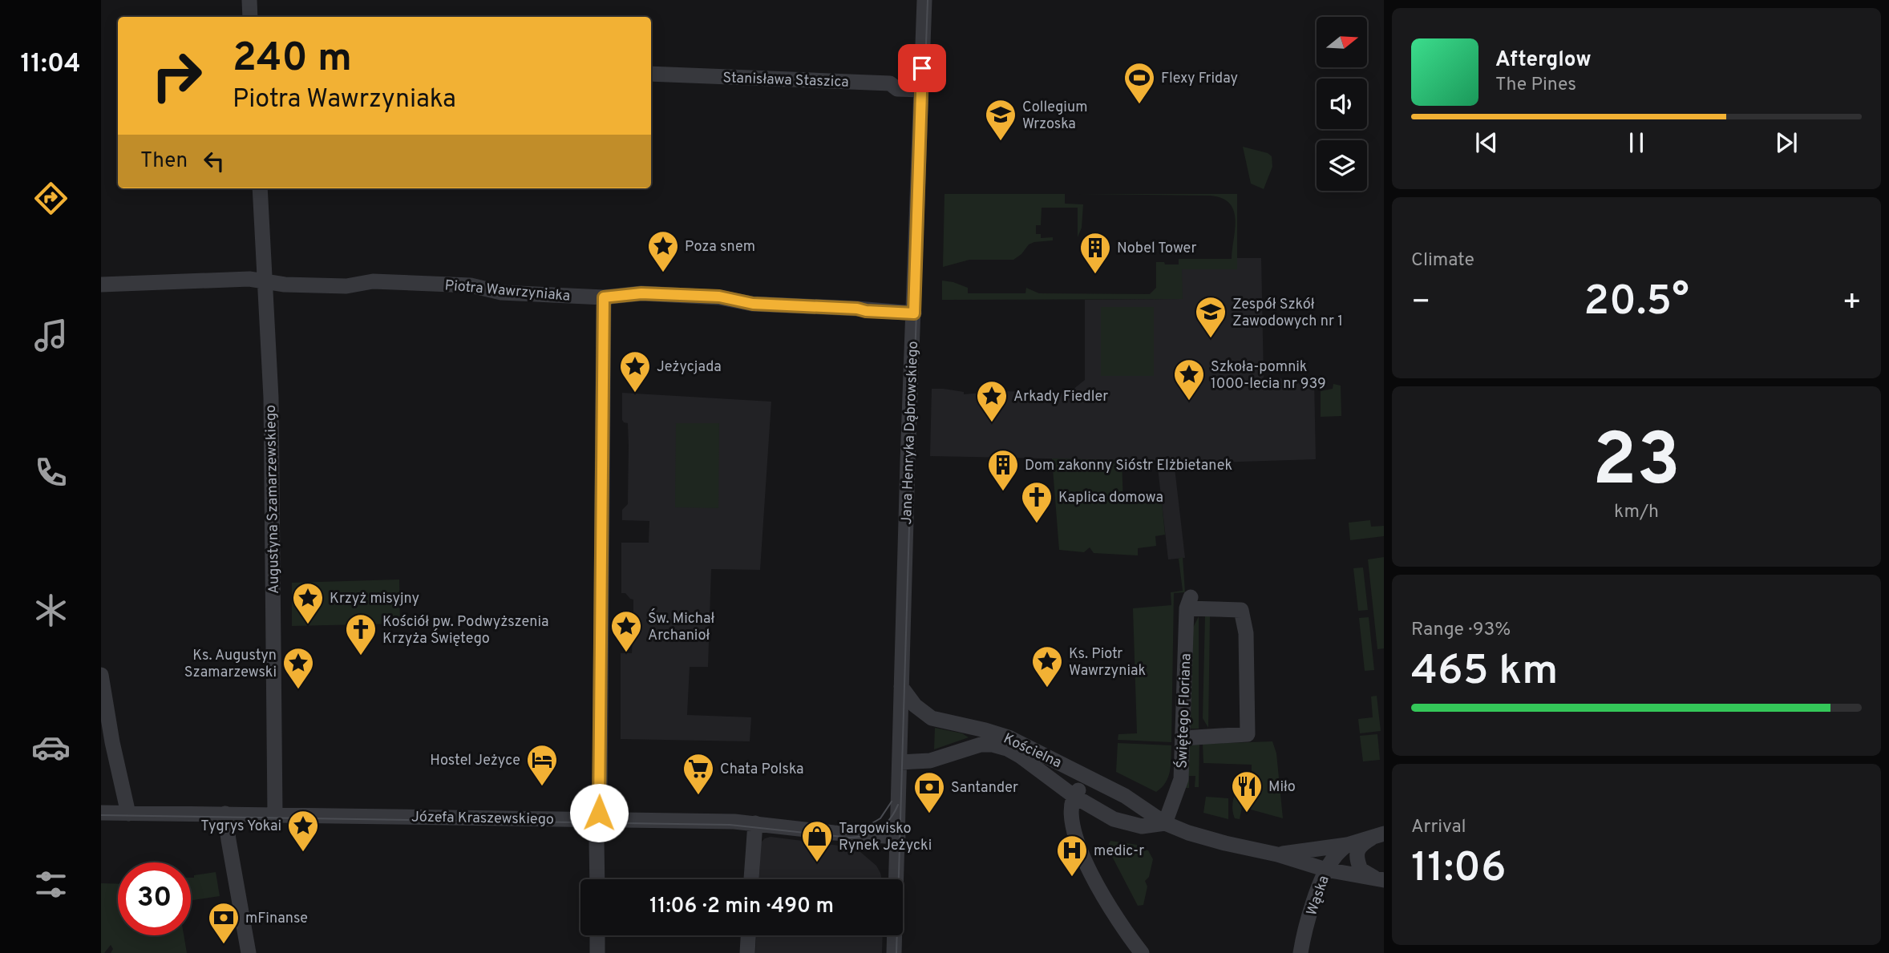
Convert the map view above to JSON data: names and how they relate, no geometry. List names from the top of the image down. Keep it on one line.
{"streets":{"street":["Stanisława Staszica","Piotra Wawrzyniaka","Jana Henryka Dąbrowskiego","Augustyna Szamarzewskiego","Świętego Floriana","Kościelna","Józefa Kraszewskiego","Wąska"]},"crossings":[["Stanisława Staszica","Jana Henryka Dąbrowskiego"],["Piotra Wawrzyniaka","Jana Henryka Dąbrowskiego"],["Piotra Wawrzyniaka","Augustyna Szamarzewskiego"],["Jana Henryka Dąbrowskiego","Kościelna"],["Jana Henryka Dąbrowskiego","Józefa Kraszewskiego"],["Augustyna Szamarzewskiego","Józefa Kraszewskiego"],["Świętego Floriana","Kościelna"],["Kościelna","Wąska"]],"places":{"sports":["Flexy Friday"],"school or university":["Collegium Wrzoska","Zespół Szkół Zawodowych nr 1"],"place":["Poza snem","Jeżycjada","Szkoła-pomnik 1000-lecia nr 939","Arkady Fiedler","Krzyż misyjny","Św. Michał Archanioł","Ks. Piotr Wawrzyniak","Ks. Augustyn Szamarzewski","Tygrys Yokai"],"building":["Nobel Tower","Dom zakonny Sióstr Elżbietanek"],"church":["Kaplica domowa","Kościół pw. Podwyższenia Krzyża Świętego"],"hotel":["Hostel Jeżyce"],"supermarket":["Chata Polska"],"restaurant":["Miło"],"bank":["Santander","mFinanse"],"shop":["Targowisko Rynek Jeżycki"],"hospital":["medic-r"]},"north":"right","page":{"tabs":"11:04","turn":["240 m","Piotra Wawrzyniaka"],"song":["Afterglow","The Pines"],"then":"Then","tile":["Climate",["23","km/h"],["Range · 93%","465 km"],["Arrival","11:06"]],"heat":["−","20.5°","+"],"limit":"30","trip":"11:06 · 2 min · 490 m"}}
